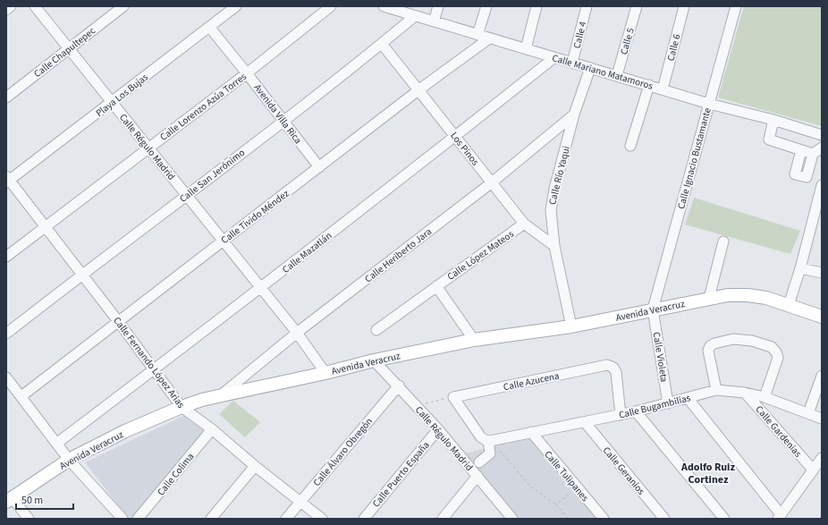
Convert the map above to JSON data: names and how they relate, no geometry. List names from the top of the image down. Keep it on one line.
{"streets":{"main road":["Avenida Veracruz"],"street":["Calle 4","Calle 5","Calle 6","Calle Chapultepec","Calle Mariano Matamoros","Playa Los Bujas","Calle Lorenzo Azúa Torres","Avenida Villa Rica","Calle Régulo Madrid","Los Pinos","Calle Ignacio Bustamante","Calle San Jerónimo","Calle Río Yaqui","Calle Tivido Méndez","Calle Mazatlán","Calle Heriberto Jara","Calle López Mateos","Calle Violeta","Calle Fernando López Arias","Calle Azucena","Calle Bugambilias","Calle Gardenias","Calle Álvaro Obregón","Calle Geranios","Calle Colima","Calle Puerto España","Calle Tulipanes"]},"crossings":[["Calle 4","Calle Mariano Matamoros"],["Calle 5","Calle Mariano Matamoros"],["Calle 6","Calle Mariano Matamoros"],["Calle Chapultepec","Calle Régulo Madrid"],["Calle Mariano Matamoros","Calle Ignacio Bustamante"],["Calle Mariano Matamoros","Calle San Jerónimo"],["Calle Mariano Matamoros","Calle Río Yaqui"],["Calle Mariano Matamoros","Calle Tivido Méndez"],["Calle Mariano Matamoros","Calle Mazatlán"],["Playa Los Bujas","Avenida Villa Rica"],["Playa Los Bujas","Calle Régulo Madrid"],["Playa Los Bujas","Calle Fernando López Arias"],["Calle Lorenzo Azúa Torres","Avenida Villa Rica"],["Calle Lorenzo Azúa Torres","Calle Régulo Madrid"],["Calle Lorenzo Azúa Torres","Calle Fernando López Arias"],["Avenida Villa Rica","Calle San Jerónimo"],["Avenida Villa Rica","Calle Tivido Méndez"],["Calle Régulo Madrid","Calle San Jerónimo"],["Calle Régulo Madrid","Calle Tivido Méndez"],["Calle Régulo Madrid","Calle Mazatlán"],["Calle Régulo Madrid","Calle Heriberto Jara"],["Calle Régulo Madrid","Avenida Veracruz"],["Calle Régulo Madrid","Calle Álvaro Obregón"],["Calle Régulo Madrid","Calle Puerto España"],["Los Pinos","Calle San Jerónimo"],["Los Pinos","Calle Río Yaqui"],["Los Pinos","Calle Tivido Méndez"],["Los Pinos","Calle Mazatlán"],["Los Pinos","Calle Heriberto Jara"],["Los Pinos","Calle López Mateos"],["Calle Ignacio Bustamante","Avenida Veracruz"],["Calle Ignacio Bustamante","Calle Violeta"],["Calle San Jerónimo","Calle Fernando López Arias"],["Calle Río Yaqui","Calle Heriberto Jara"],["Calle Río Yaqui","Avenida Veracruz"],["Calle Tivido Méndez","Calle Fernando López Arias"],["Calle Mazatlán","Calle Fernando López Arias"],["Calle Heriberto Jara","Avenida Veracruz"],["Avenida Veracruz","Calle Violeta"],["Avenida Veracruz","Calle Fernando López Arias"],["Calle Violeta","Calle Bugambilias"],["Calle Fernando López Arias","Calle Álvaro Obregón"],["Calle Fernando López Arias","Calle Colima"],["Calle Azucena","Calle Bugambilias"],["Calle Bugambilias","Calle Gardenias"],["Calle Bugambilias","Calle Geranios"],["Calle Bugambilias","Calle Tulipanes"]],"districts":["Adolfo Ruiz Cortinez"],"scale_bar":"50 m"}
